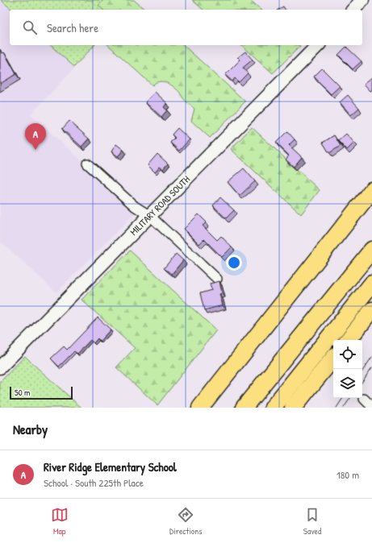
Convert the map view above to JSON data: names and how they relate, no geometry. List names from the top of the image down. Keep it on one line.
{"streets":{"main road":["MILITARY ROAD SOUTH"]},"scale_bar":"50 m","page":{"search":"Search here","pins":"A","scale":"50 m","heading":"Nearby","list":[{"mark":"A","name":"River Ridge Elementary School","note":"School · South 225th Place","value":"180 m"}],"nav":["Map","Directions","Saved"]}}
